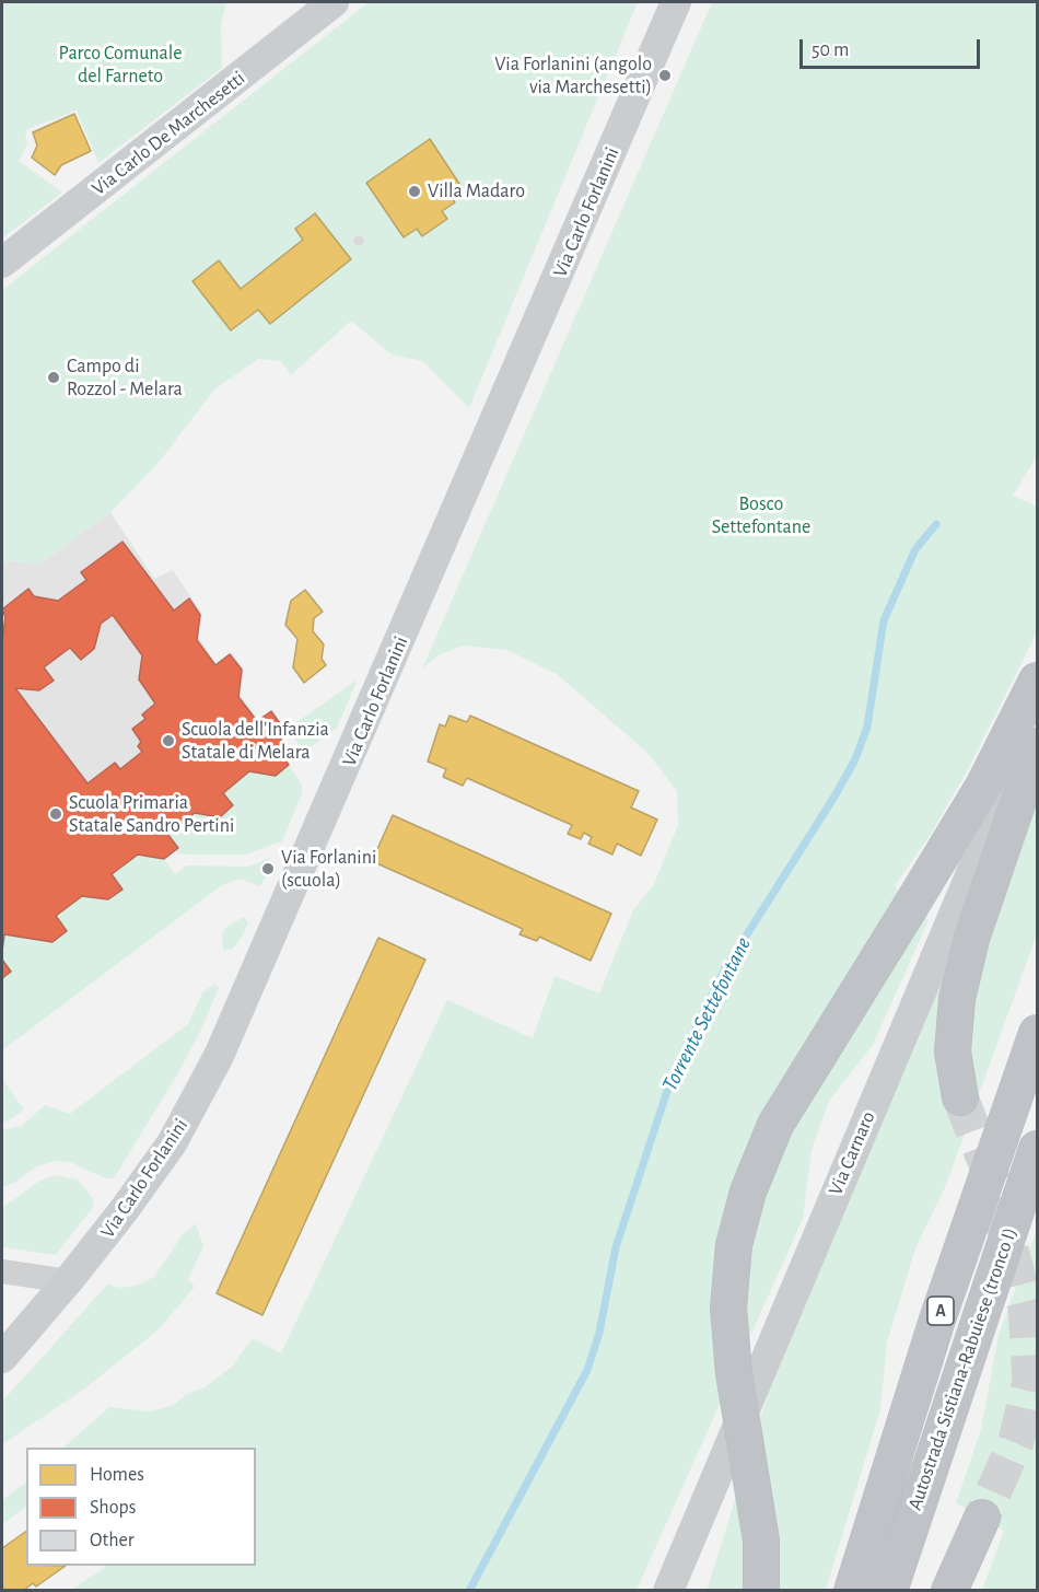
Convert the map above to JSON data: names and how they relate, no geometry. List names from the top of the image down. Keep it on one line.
{"streets":{"highway":["A","Autostrada Sistiana-Rabuiese (tronco I)"],"main road":["Via Carlo De Marchesetti","Via Carlo Forlanini","Via Carnaro"]},"water":["Torrente Settefontane"],"parks":["Parco Comunale del Farneto","Bosco Settefontane"],"places":["Via Forlanini (angolo via Marchesetti)","Villa Madaro","Campo di Rozzol - Melara","Scuola dell'Infanzia Statale di Melara","Scuola Primaria Statale Sandro Pertini","Via Forlanini (scuola)"],"legend":["Homes","Shops","Other"],"scale_bar":"50 m"}
